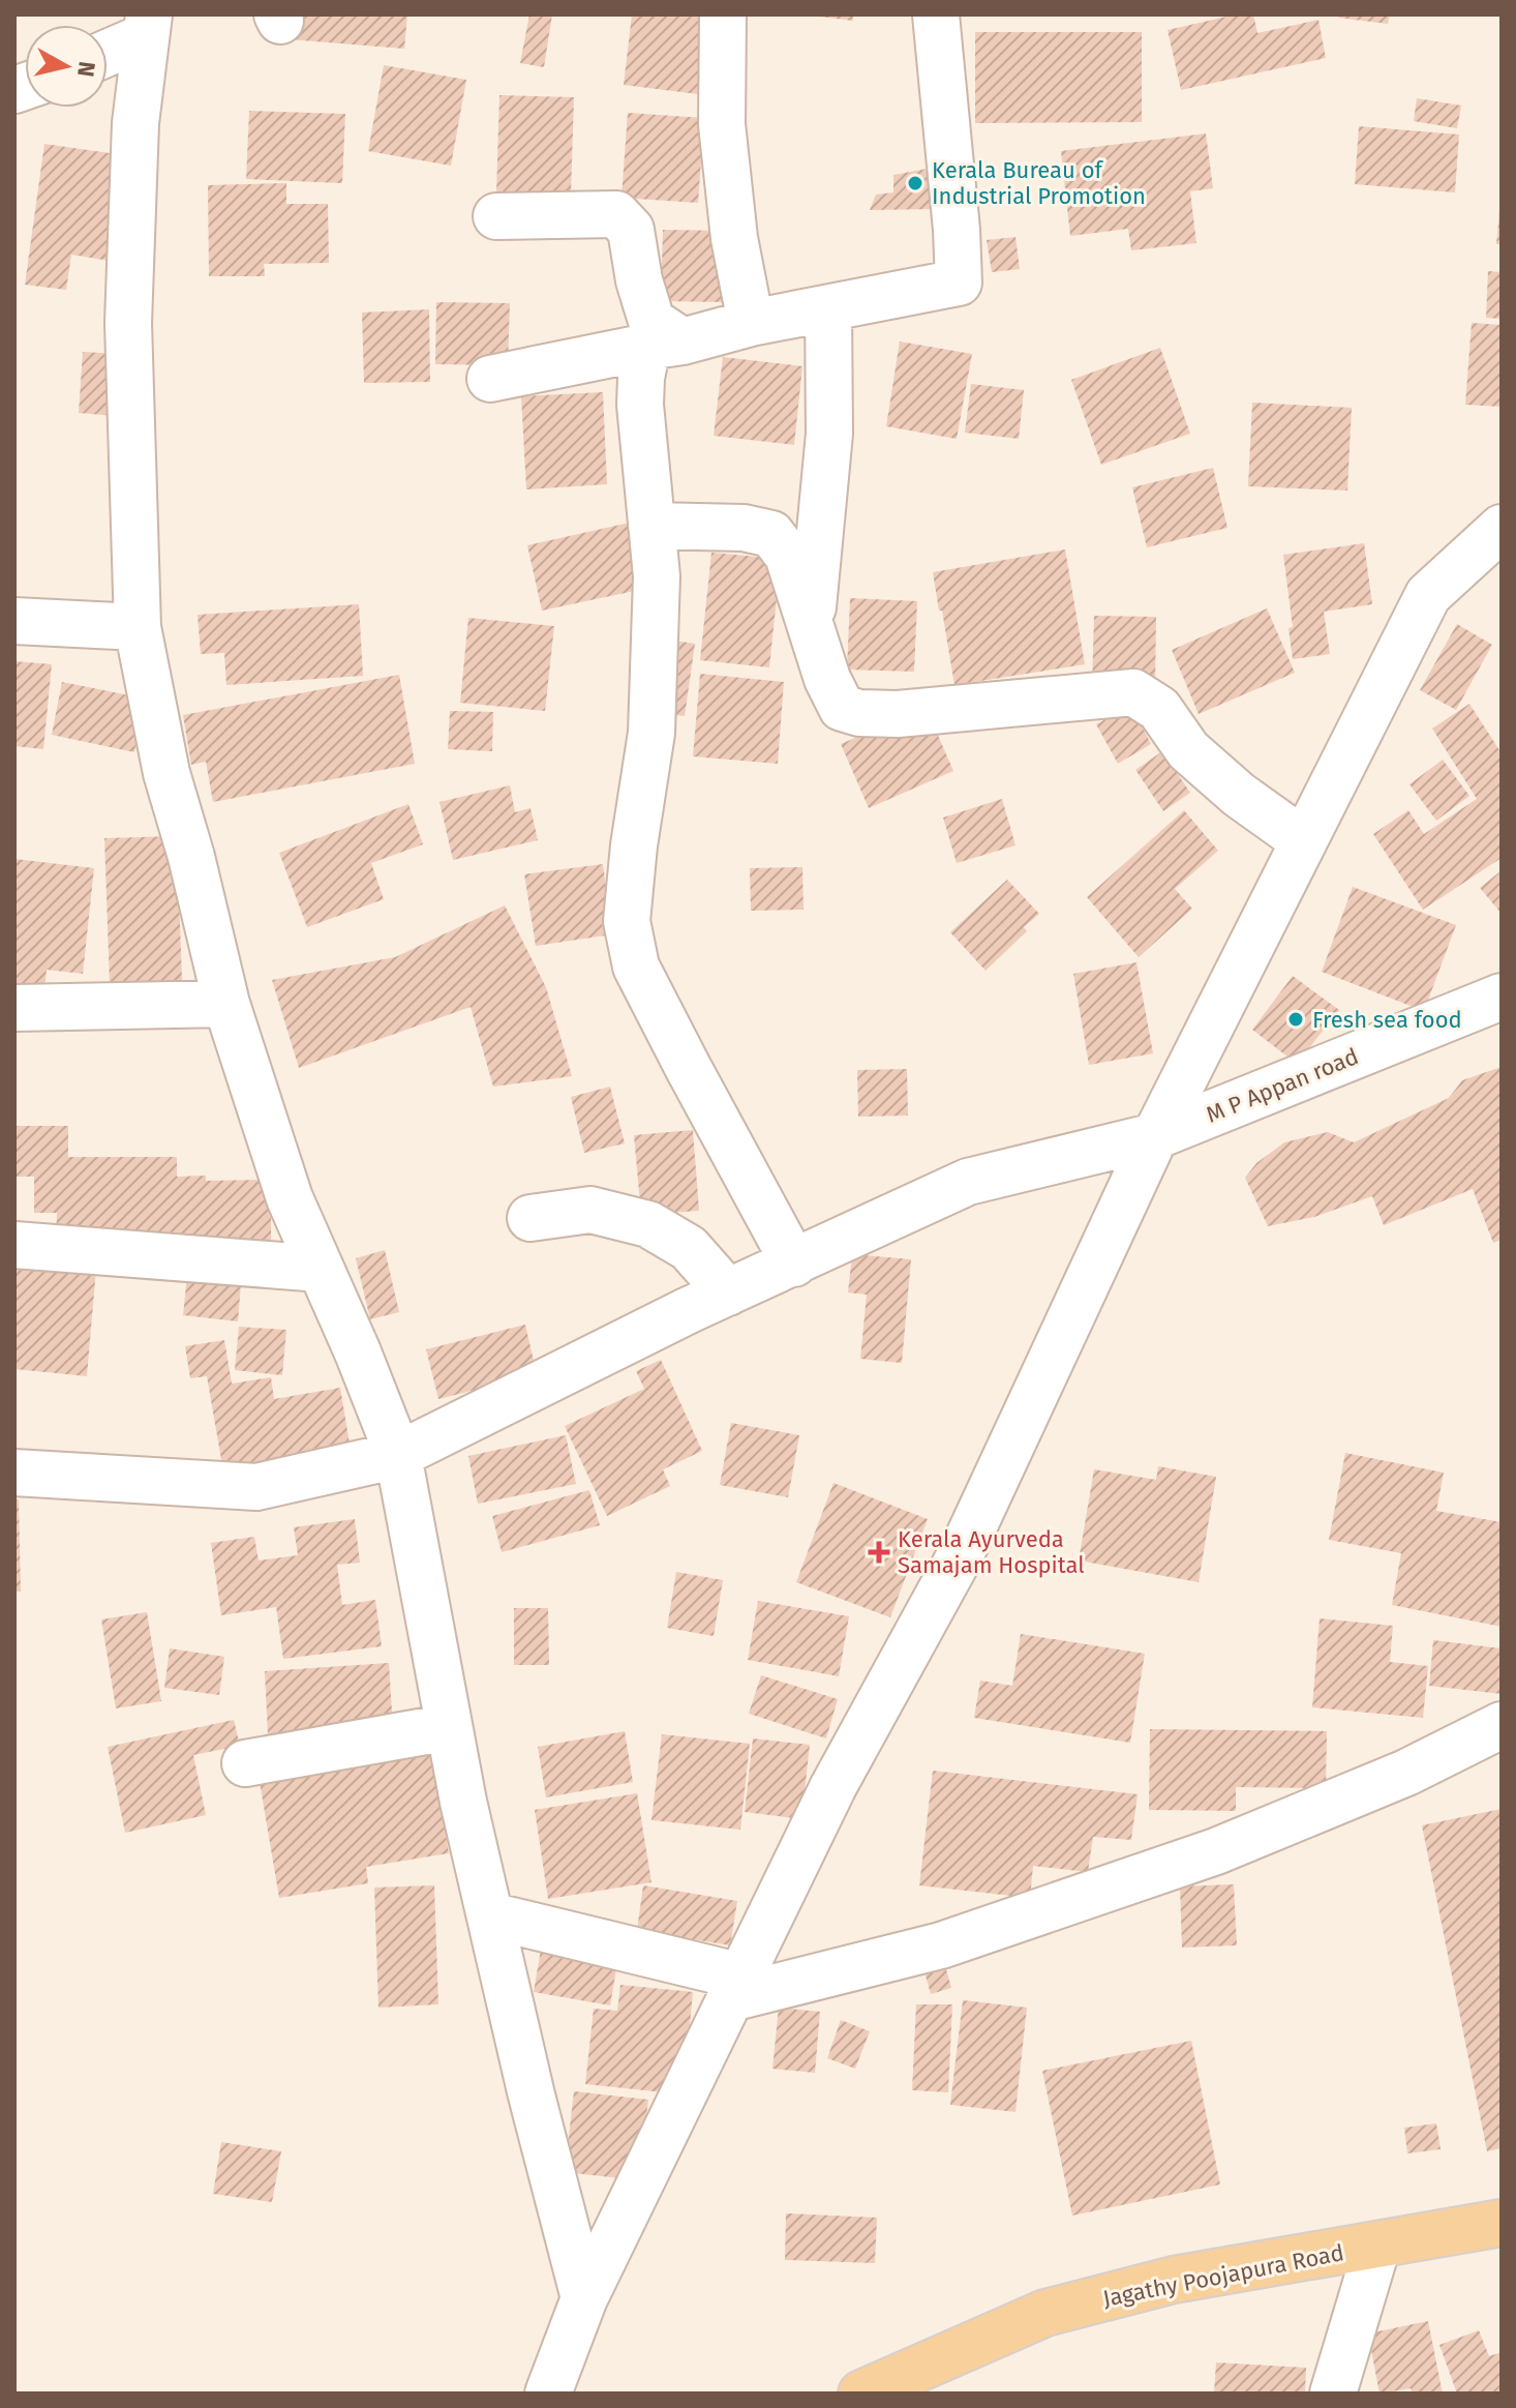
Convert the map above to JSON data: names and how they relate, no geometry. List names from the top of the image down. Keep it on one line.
{"streets":{"main road":["Jagathy Poojapura Road"],"street":["M P Appan road"]},"places":{"other":["Kerala Bureau of Industrial Promotion","Fresh sea food"],"health":["Kerala Ayurveda Samajam Hospital"]},"north":"right"}
